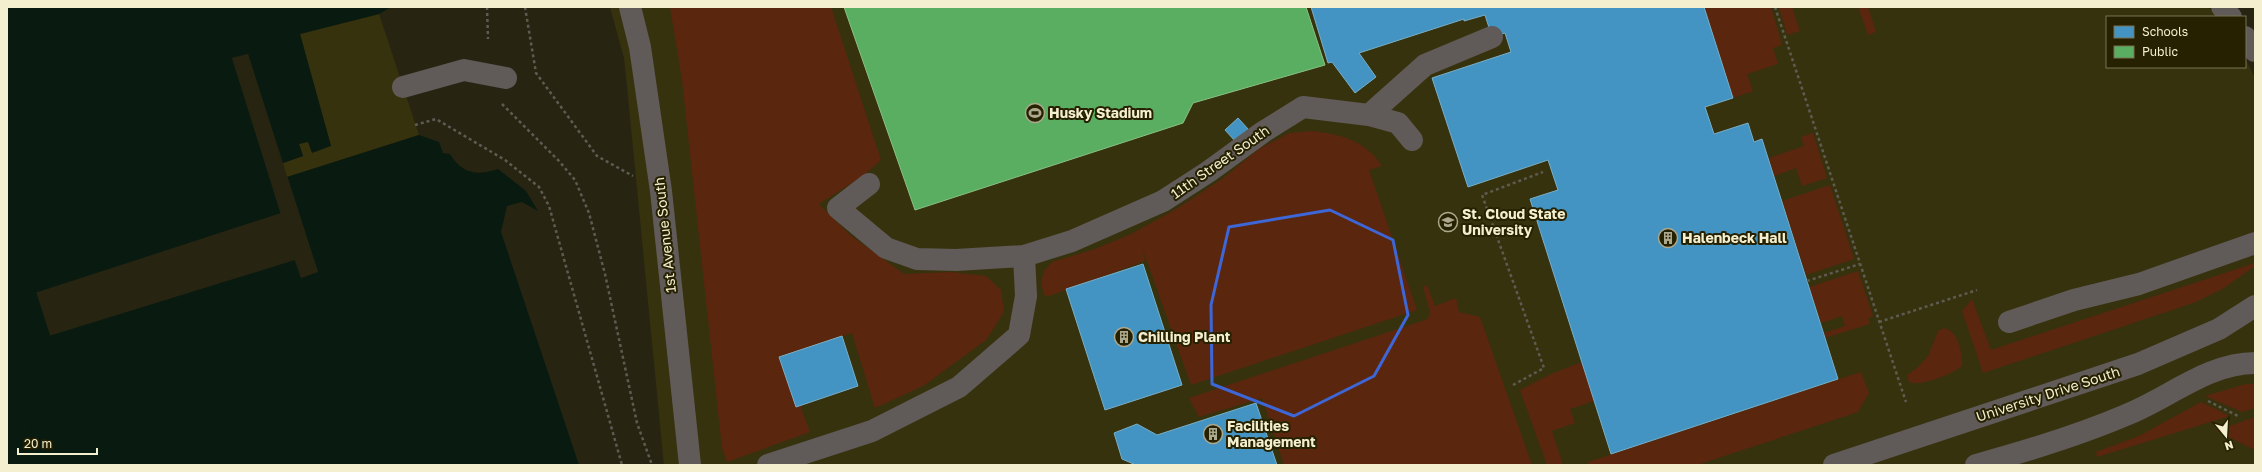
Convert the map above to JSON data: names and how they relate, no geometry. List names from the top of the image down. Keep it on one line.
{"streets":{"street":["11th Street South","1st Avenue South","University Drive South"]},"places":{"sports":["Husky Stadium"],"school or university":["St. Cloud State University"],"building":["Halenbeck Hall","Chilling Plant","Facilities Management"]},"legend":["Schools","Public"],"scale_bar":"20 m","north":"bottom"}
